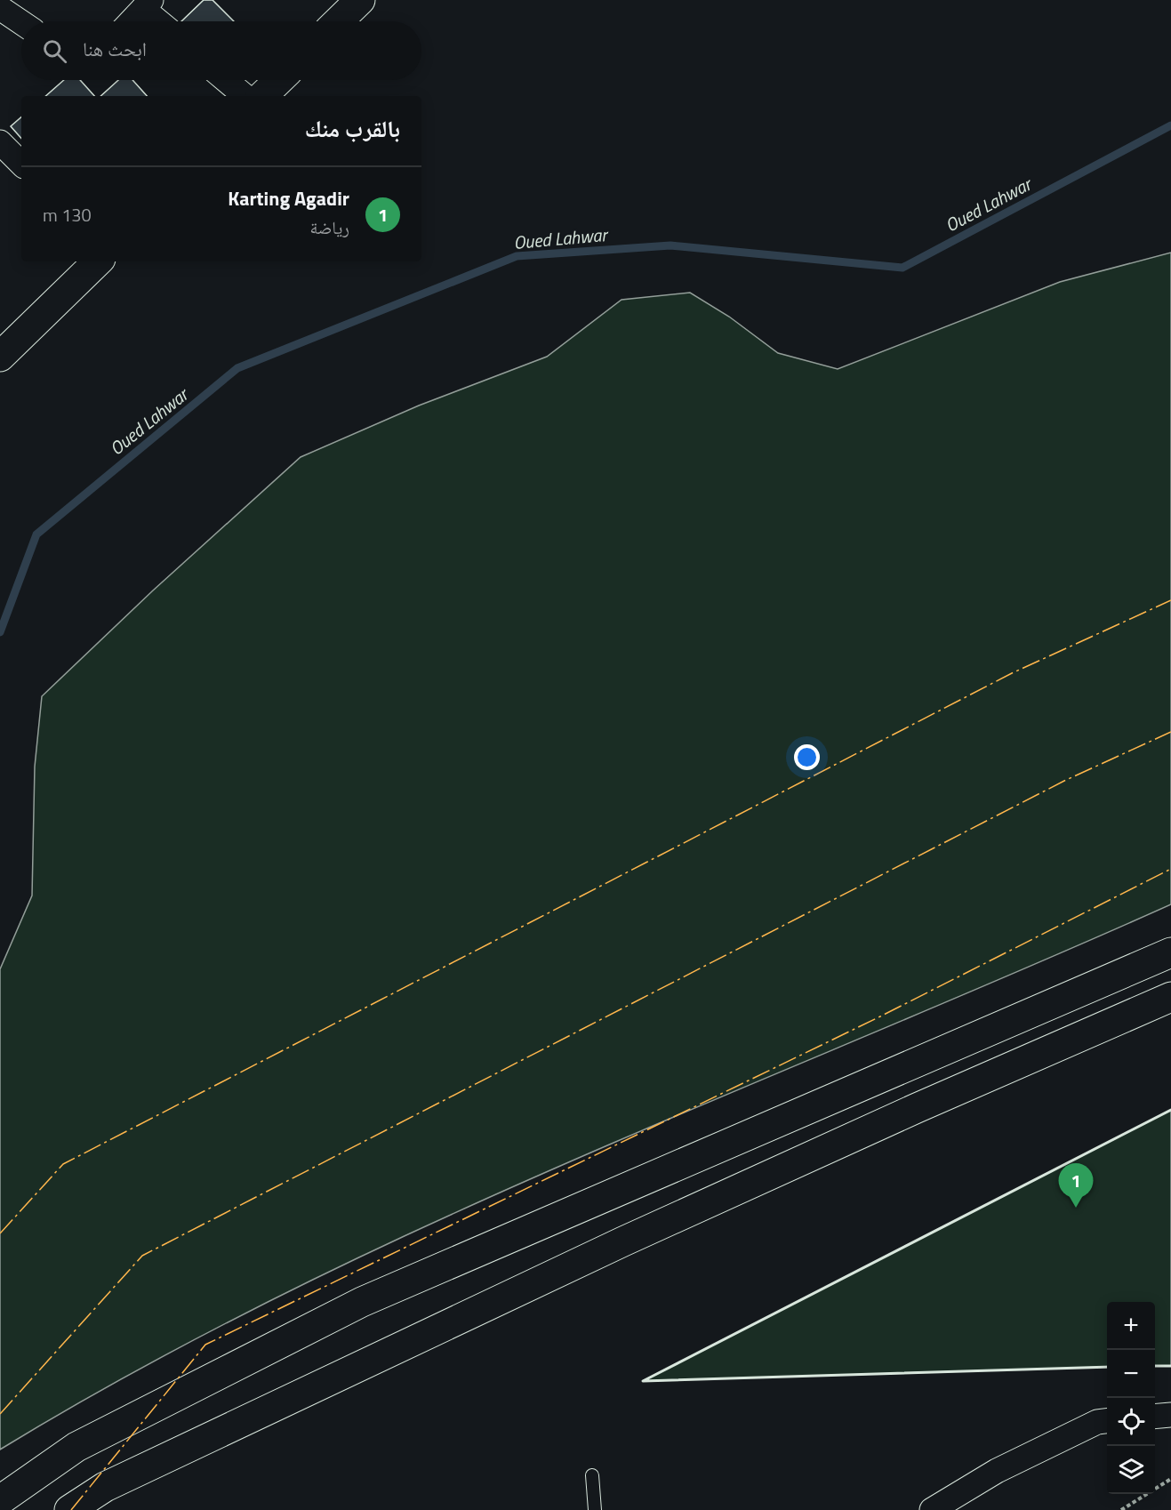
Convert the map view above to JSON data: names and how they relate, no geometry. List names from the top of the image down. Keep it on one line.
{"water":["Oued Lahwar"],"page":{"search":"ابحث هنا","heading":"بالقرب منك","list":[{"mark":"1","name":"Karting Agadir","note":"رياضة","value":"130 m"}],"pins":"1","map_buttons":["+","−"]}}
